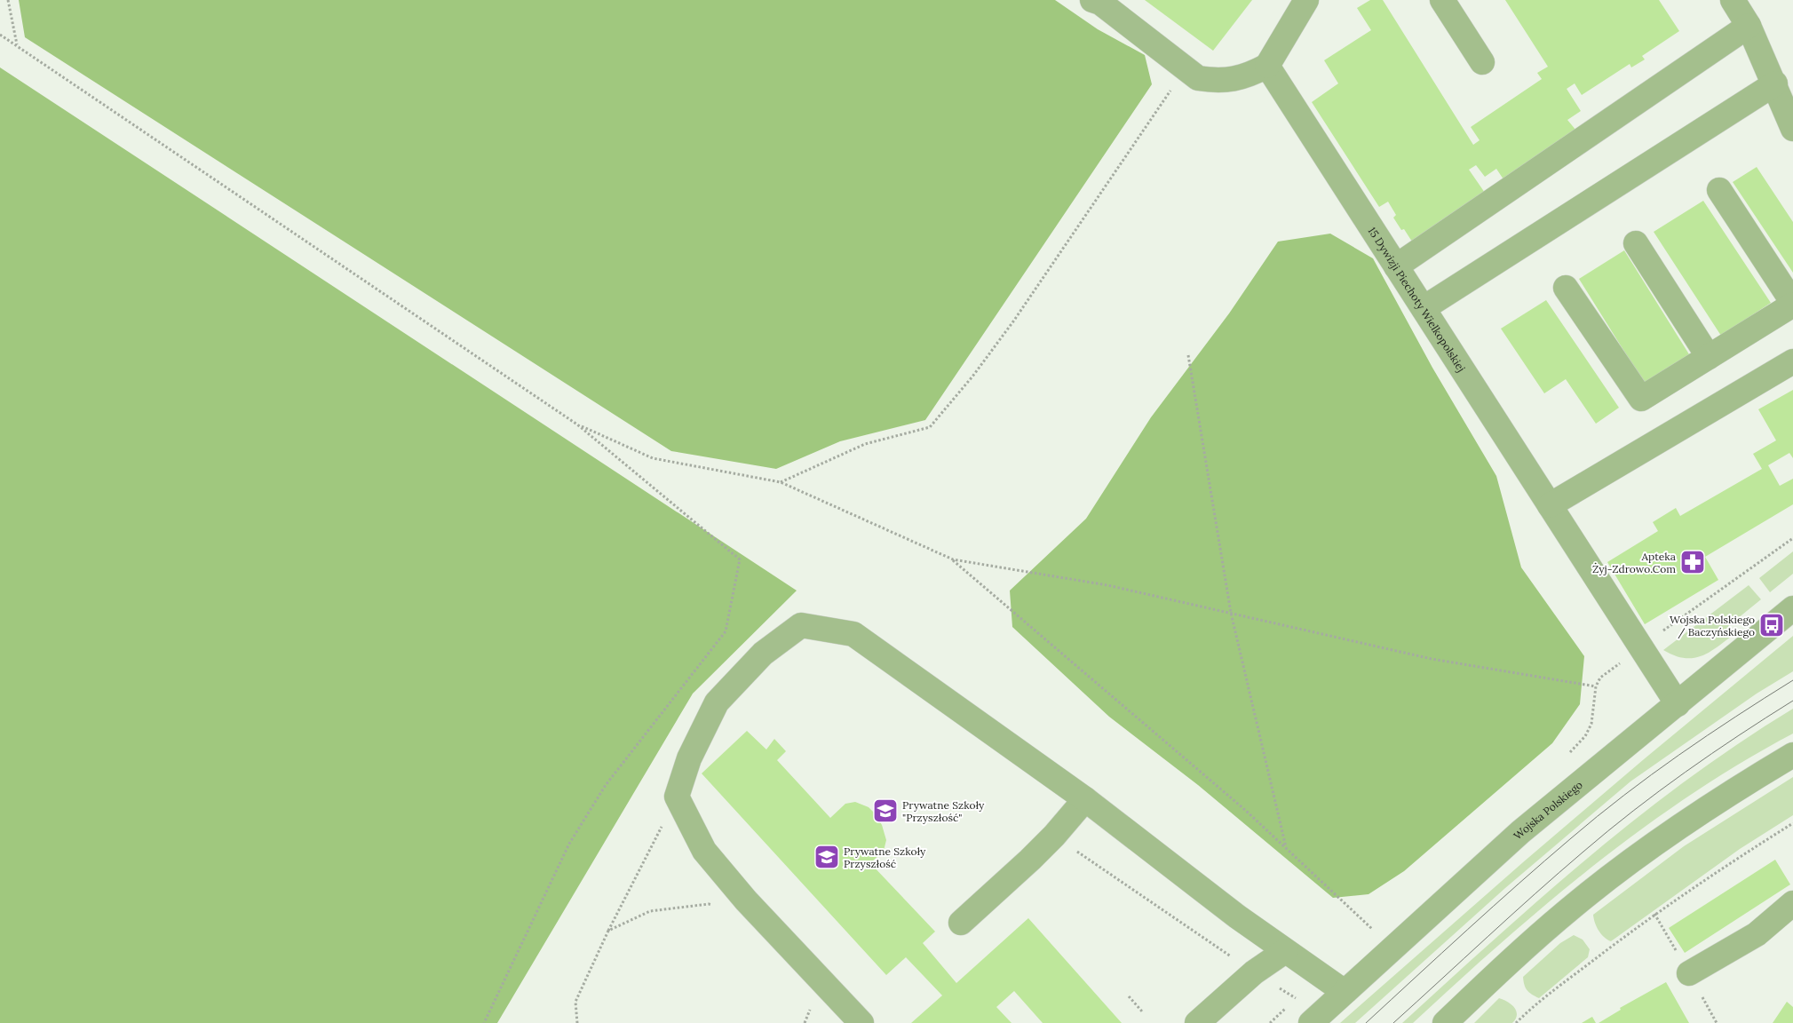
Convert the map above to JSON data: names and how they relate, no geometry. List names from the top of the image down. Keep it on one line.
{"streets":{"street":["15 Dywizji Piechoty Wielkopolskiej","Wojska Polskiego"]},"crossings":[["15 Dywizji Piechoty Wielkopolskiej","Wojska Polskiego"]],"places":{"pharmacy":["Apteka Żyj-Zdrowo.Com"],"bus stop":["Wojska Polskiego / Baczyńskiego"],"school or university":["Prywatne Szkoły \"Przyszłość\"","Prywatne Szkoły Przyszłość"]}}
